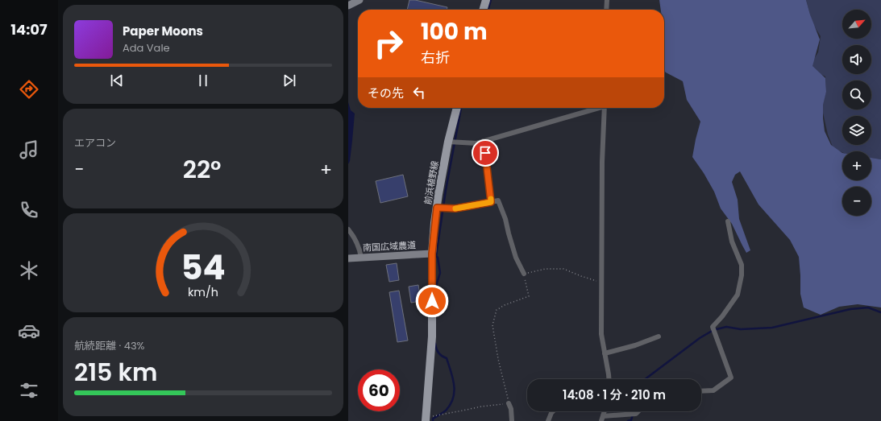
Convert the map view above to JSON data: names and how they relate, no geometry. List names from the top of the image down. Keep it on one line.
{"streets":{"main road":["前浜植野線"],"street":["南国広域農道"]},"crossings":[["前浜植野線","南国広域農道"]],"north":"top right","page":{"tabs":"14:07","map_buttons":["+","−"],"turn":["100 m","右折"],"song":["Paper Moons","Ada Vale"],"then":"その先","tile":["エアコン",["航続距離 · 43%","215 km"]],"heat":["−","22°","+"],"limit":"60","trip":"14:08 · 1 分 · 210 m","gauge":["54","km/h"]}}
